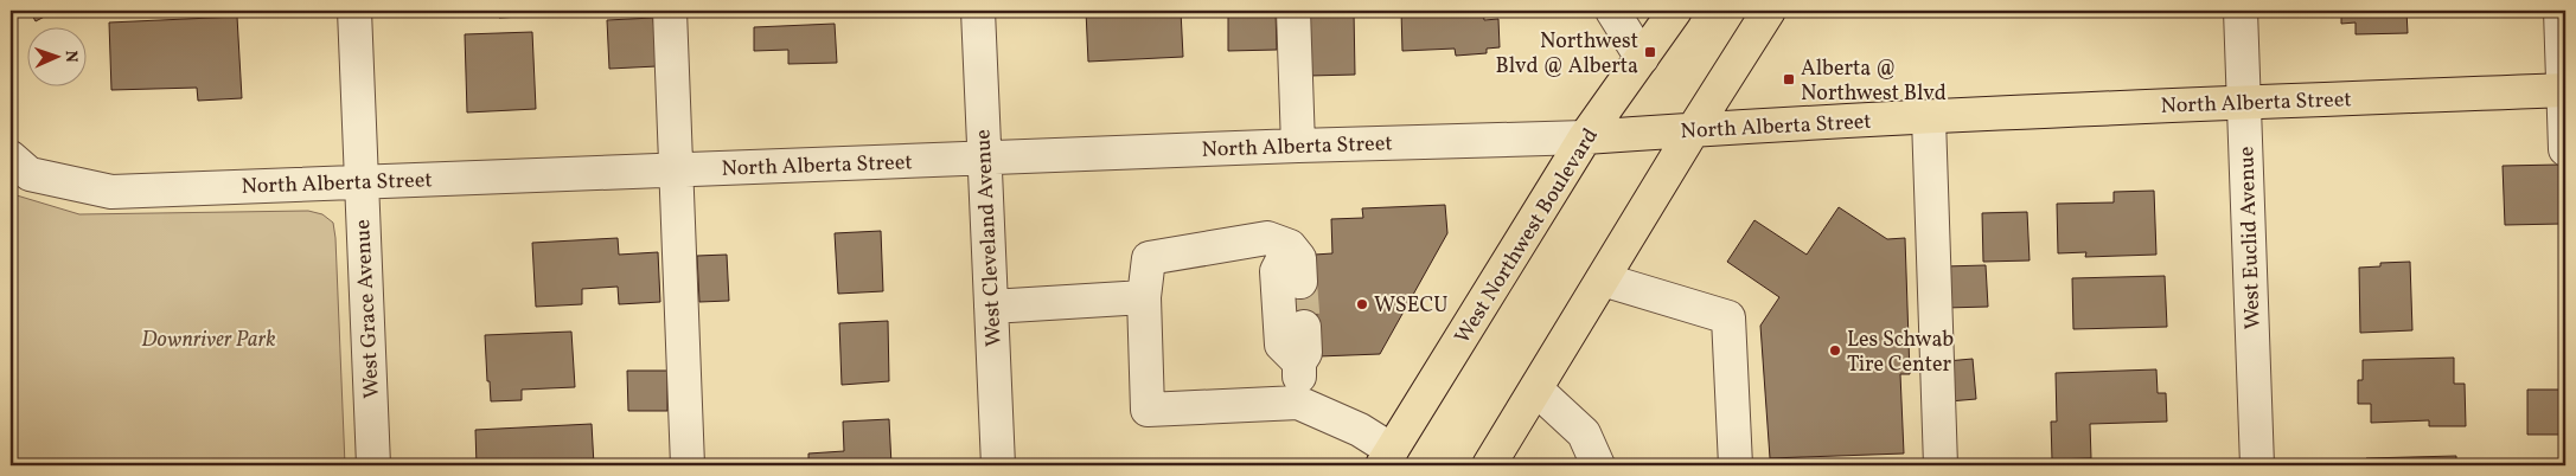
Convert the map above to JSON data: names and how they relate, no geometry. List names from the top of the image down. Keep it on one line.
{"streets":{"main road":["North Alberta Street","West Northwest Boulevard"],"street":["West Cleveland Avenue","West Euclid Avenue","West Grace Avenue"]},"crossings":[["North Alberta Street","West Northwest Boulevard"],["North Alberta Street","West Cleveland Avenue"],["North Alberta Street","West Euclid Avenue"],["North Alberta Street","West Grace Avenue"]],"parks":["Downriver Park"],"places":{"transit":["Northwest Blvd @ Alberta","Alberta @ Northwest Blvd"],"other":["WSECU","Les Schwab Tire Center"]},"north":"right"}
